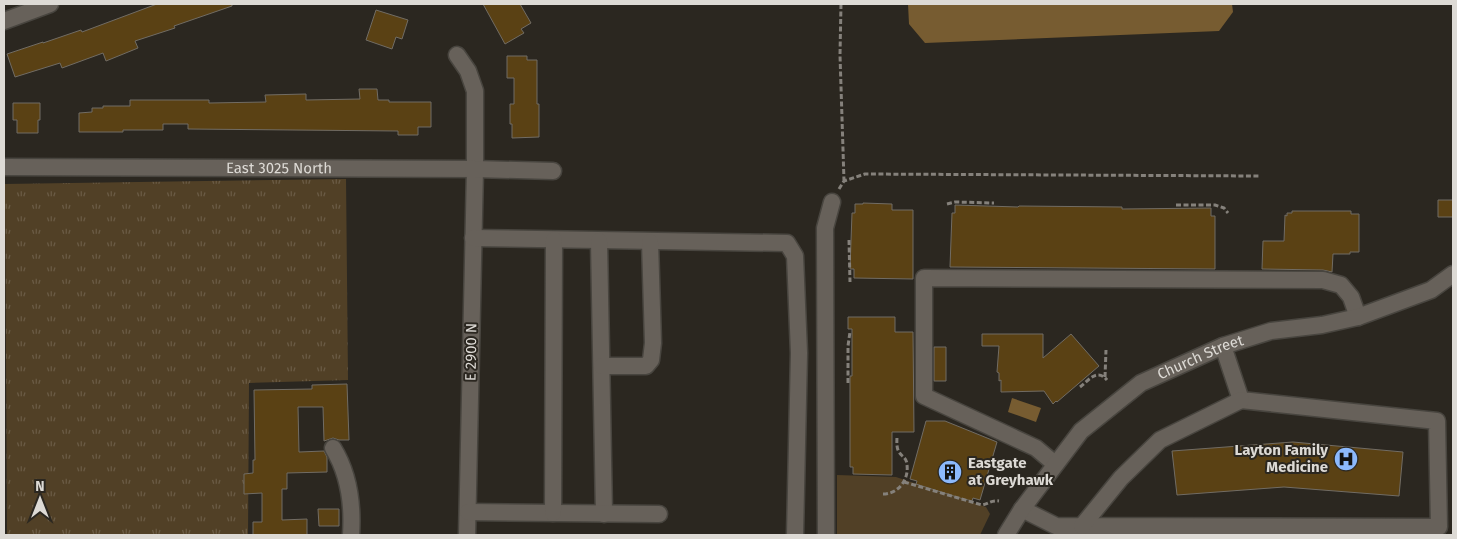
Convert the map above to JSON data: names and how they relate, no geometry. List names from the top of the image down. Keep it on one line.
{"streets":{"street":["East 3025 North","E 2900 N","Church Street"]},"crossings":[["East 3025 North","E 2900 N"]],"places":{"hospital":["Layton Family Medicine"],"building":["Eastgate at Greyhawk"]},"north":"top"}
